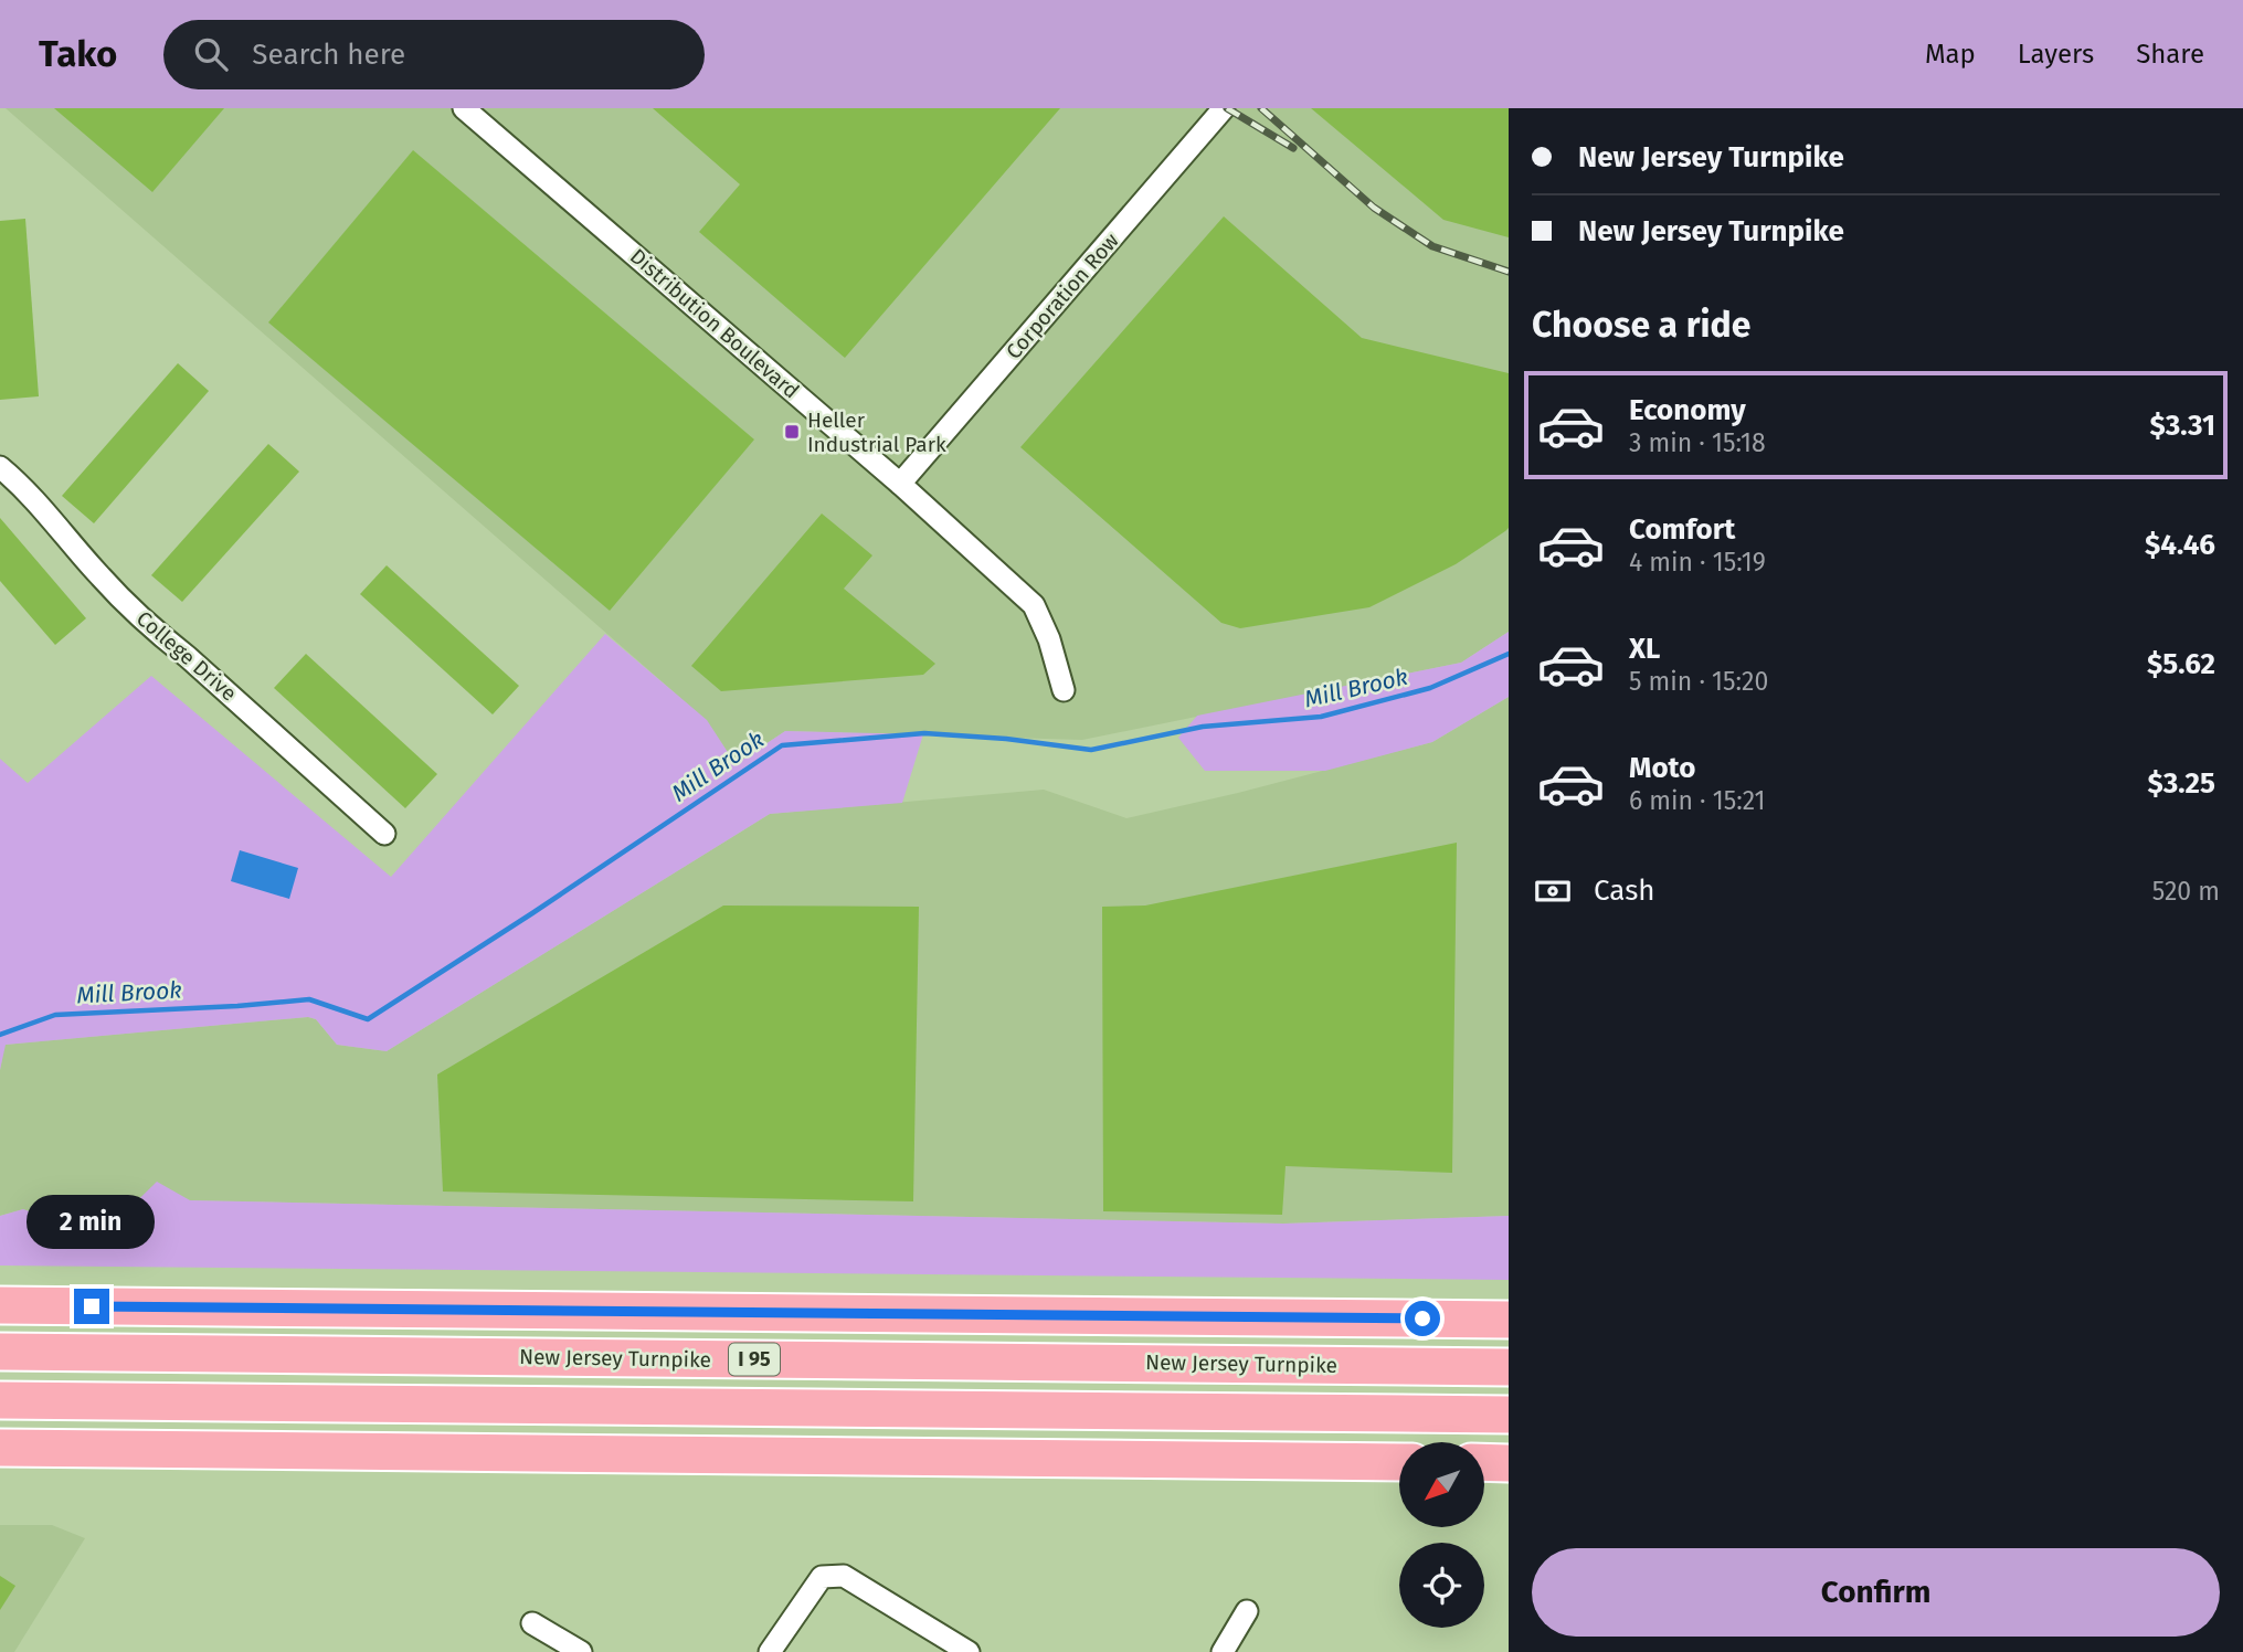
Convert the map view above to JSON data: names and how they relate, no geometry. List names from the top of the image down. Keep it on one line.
{"streets":{"highway":["New Jersey Turnpike","I 95"],"street":["Corporation Row","Distribution Boulevard","College Drive"]},"crossings":[["Corporation Row","Distribution Boulevard"]],"water":["Mill Brook"],"places":{"transit":["Heller Industrial Park"]},"north":"bottom left","page":{"header":"Tako","search":"Search here","nav":["Map","Layers","Share"],"banner":["New Jersey Turnpike","New Jersey Turnpike"],"heading":"Choose a ride","list":[{"name":"Economy","note":"3 min · 15:18","value":"$3.31"},{"name":"Comfort","note":"4 min · 15:19","value":"$4.46"},{"name":"XL","note":"5 min · 15:20","value":"$5.62"},{"name":"Moto","note":"6 min · 15:21","value":"$3.25"}],"pay":["Cash","520 m"],"bubble":"2 min","buttons":"Confirm"}}
